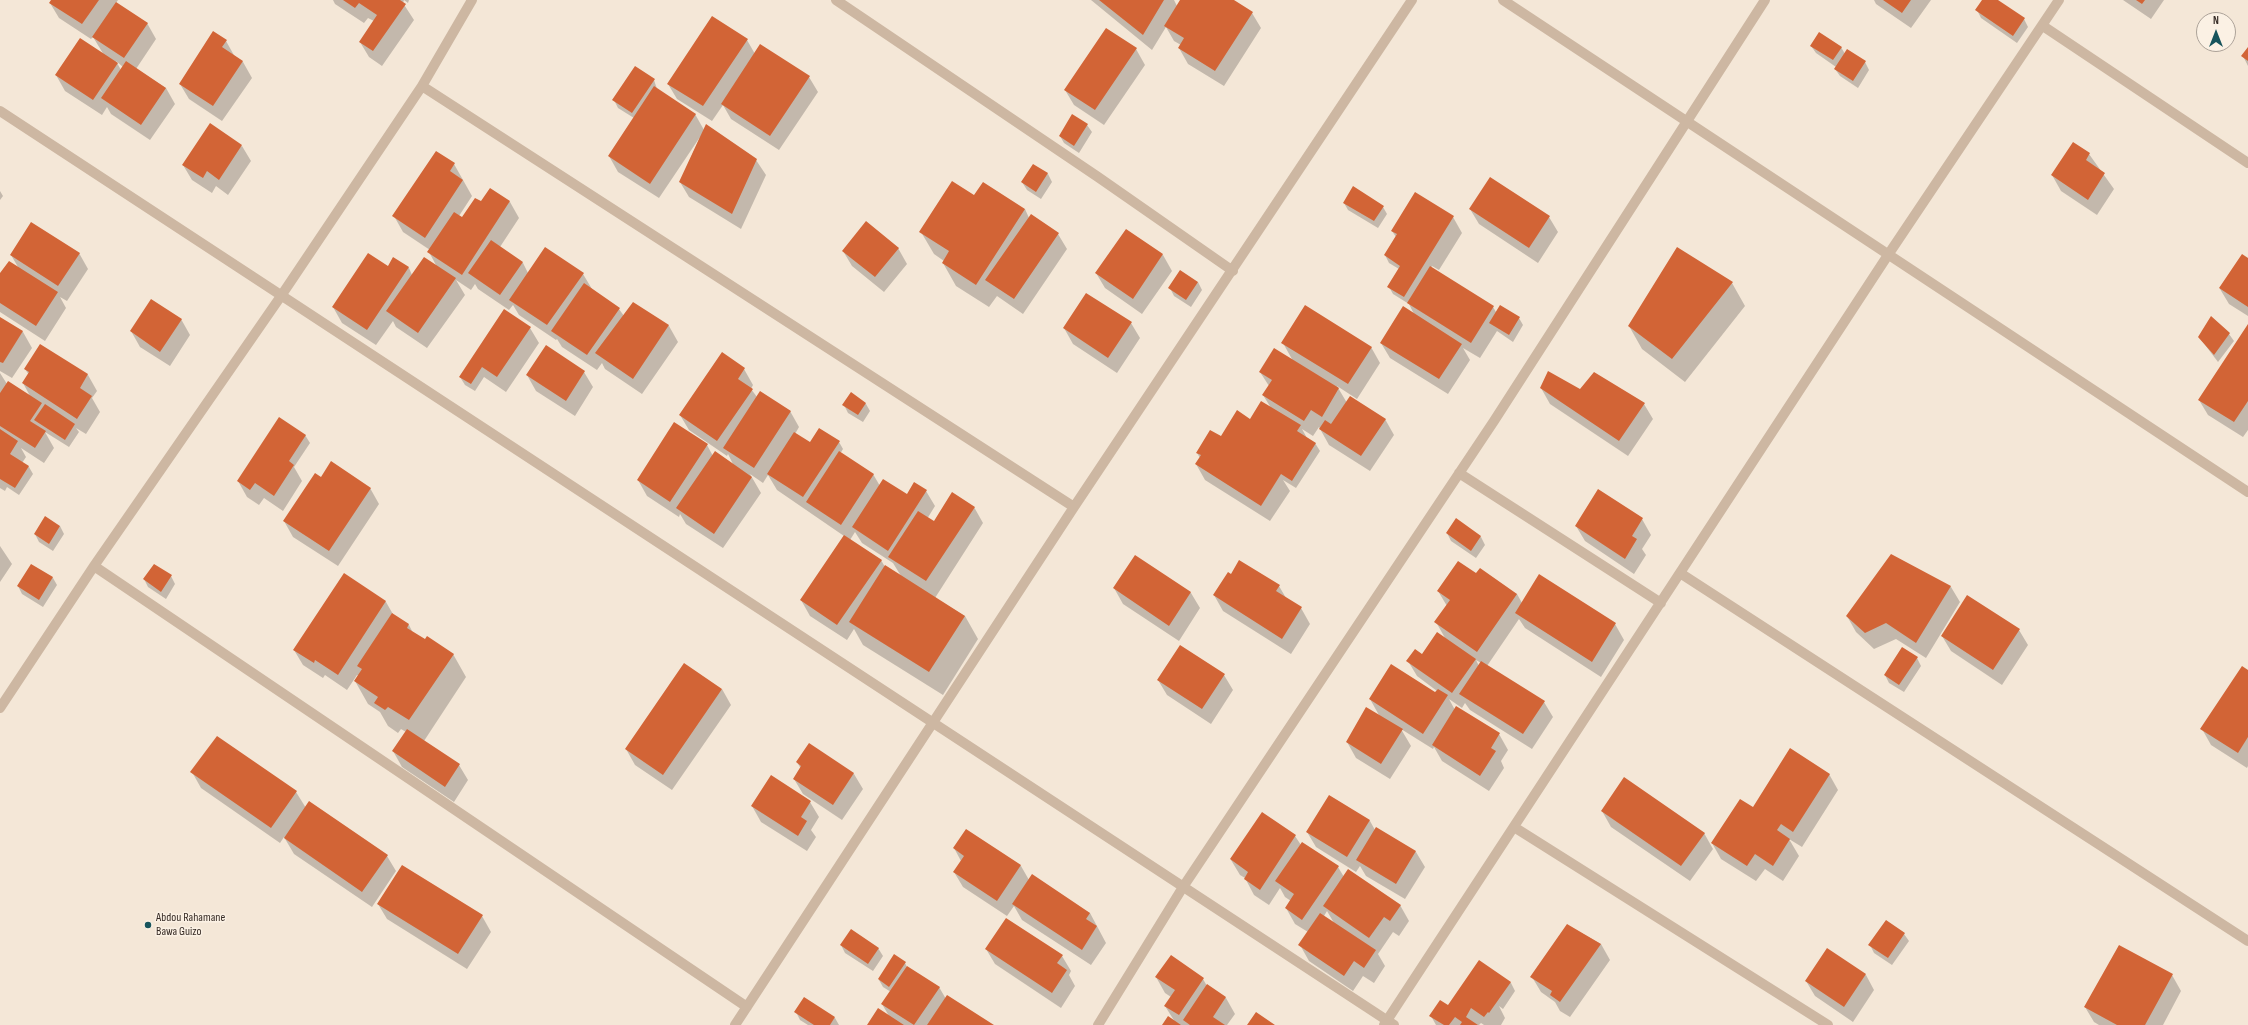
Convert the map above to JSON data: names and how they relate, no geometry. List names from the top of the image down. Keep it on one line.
{"places":["Abdou Rahamane Bawa Guizo"],"north":"top"}
